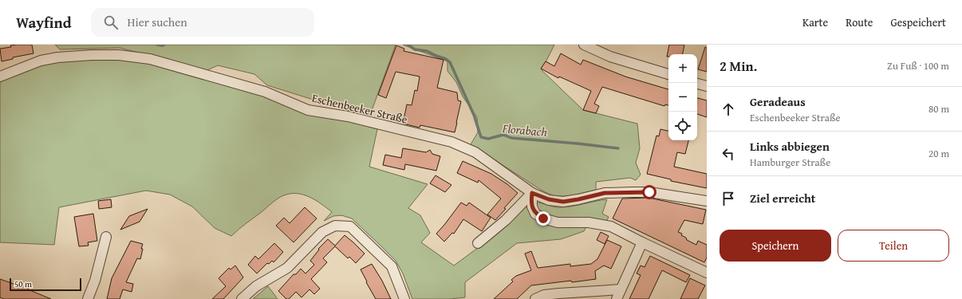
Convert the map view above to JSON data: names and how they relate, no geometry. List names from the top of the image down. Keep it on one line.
{"streets":{"street":["Eschenbeeker Straße"]},"water":["Florabach"],"scale_bar":"50 m","page":{"header":"Wayfind","search":"Hier suchen","nav":["Karte","Route","Gespeichert"],"heading":["2 Min.","Zu Fuß · 100 m"],"map_buttons":["+","−"],"list":[["Geradeaus","Eschenbeeker Straße","80 m"],["Links abbiegen","Hamburger Straße","20 m"],"Ziel erreicht"],"buttons":["Speichern","Teilen"],"scale":"50 m"}}
